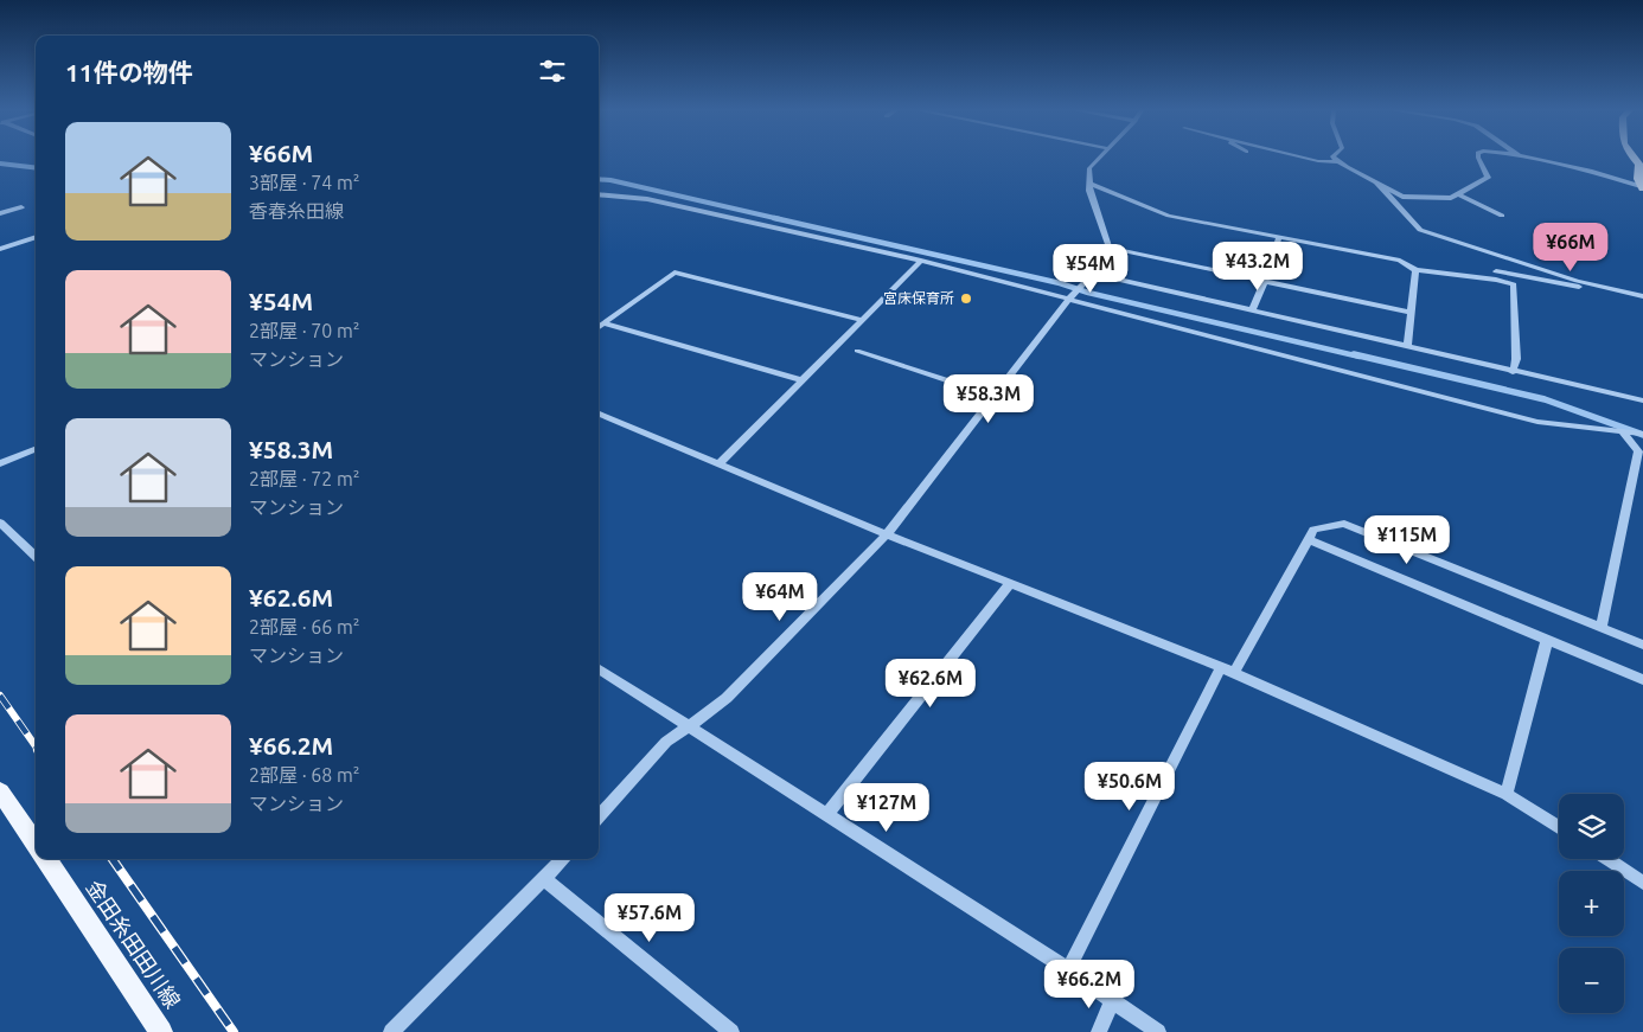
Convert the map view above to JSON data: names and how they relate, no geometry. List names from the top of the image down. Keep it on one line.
{"streets":{"main road":["金田糸田田川線"]},"places":["宮床保育所"],"page":{"heading":"11件の物件","list":[{"name":"¥66M","note":"3部屋 · 74 m² · 香春糸田線"},{"name":"¥54M","note":"2部屋 · 70 m² · マンション"},{"name":"¥58.3M","note":"2部屋 · 72 m² · マンション"},{"name":"¥62.6M","note":"2部屋 · 66 m² · マンション"},{"name":"¥66.2M","note":"2部屋 · 68 m² · マンション"}],"price":["¥66M","¥43.2M","¥54M","¥58.3M","¥115M","¥64M","¥62.6M","¥50.6M","¥127M","¥57.6M","¥66.2M"],"map_buttons":["+","−"]}}
